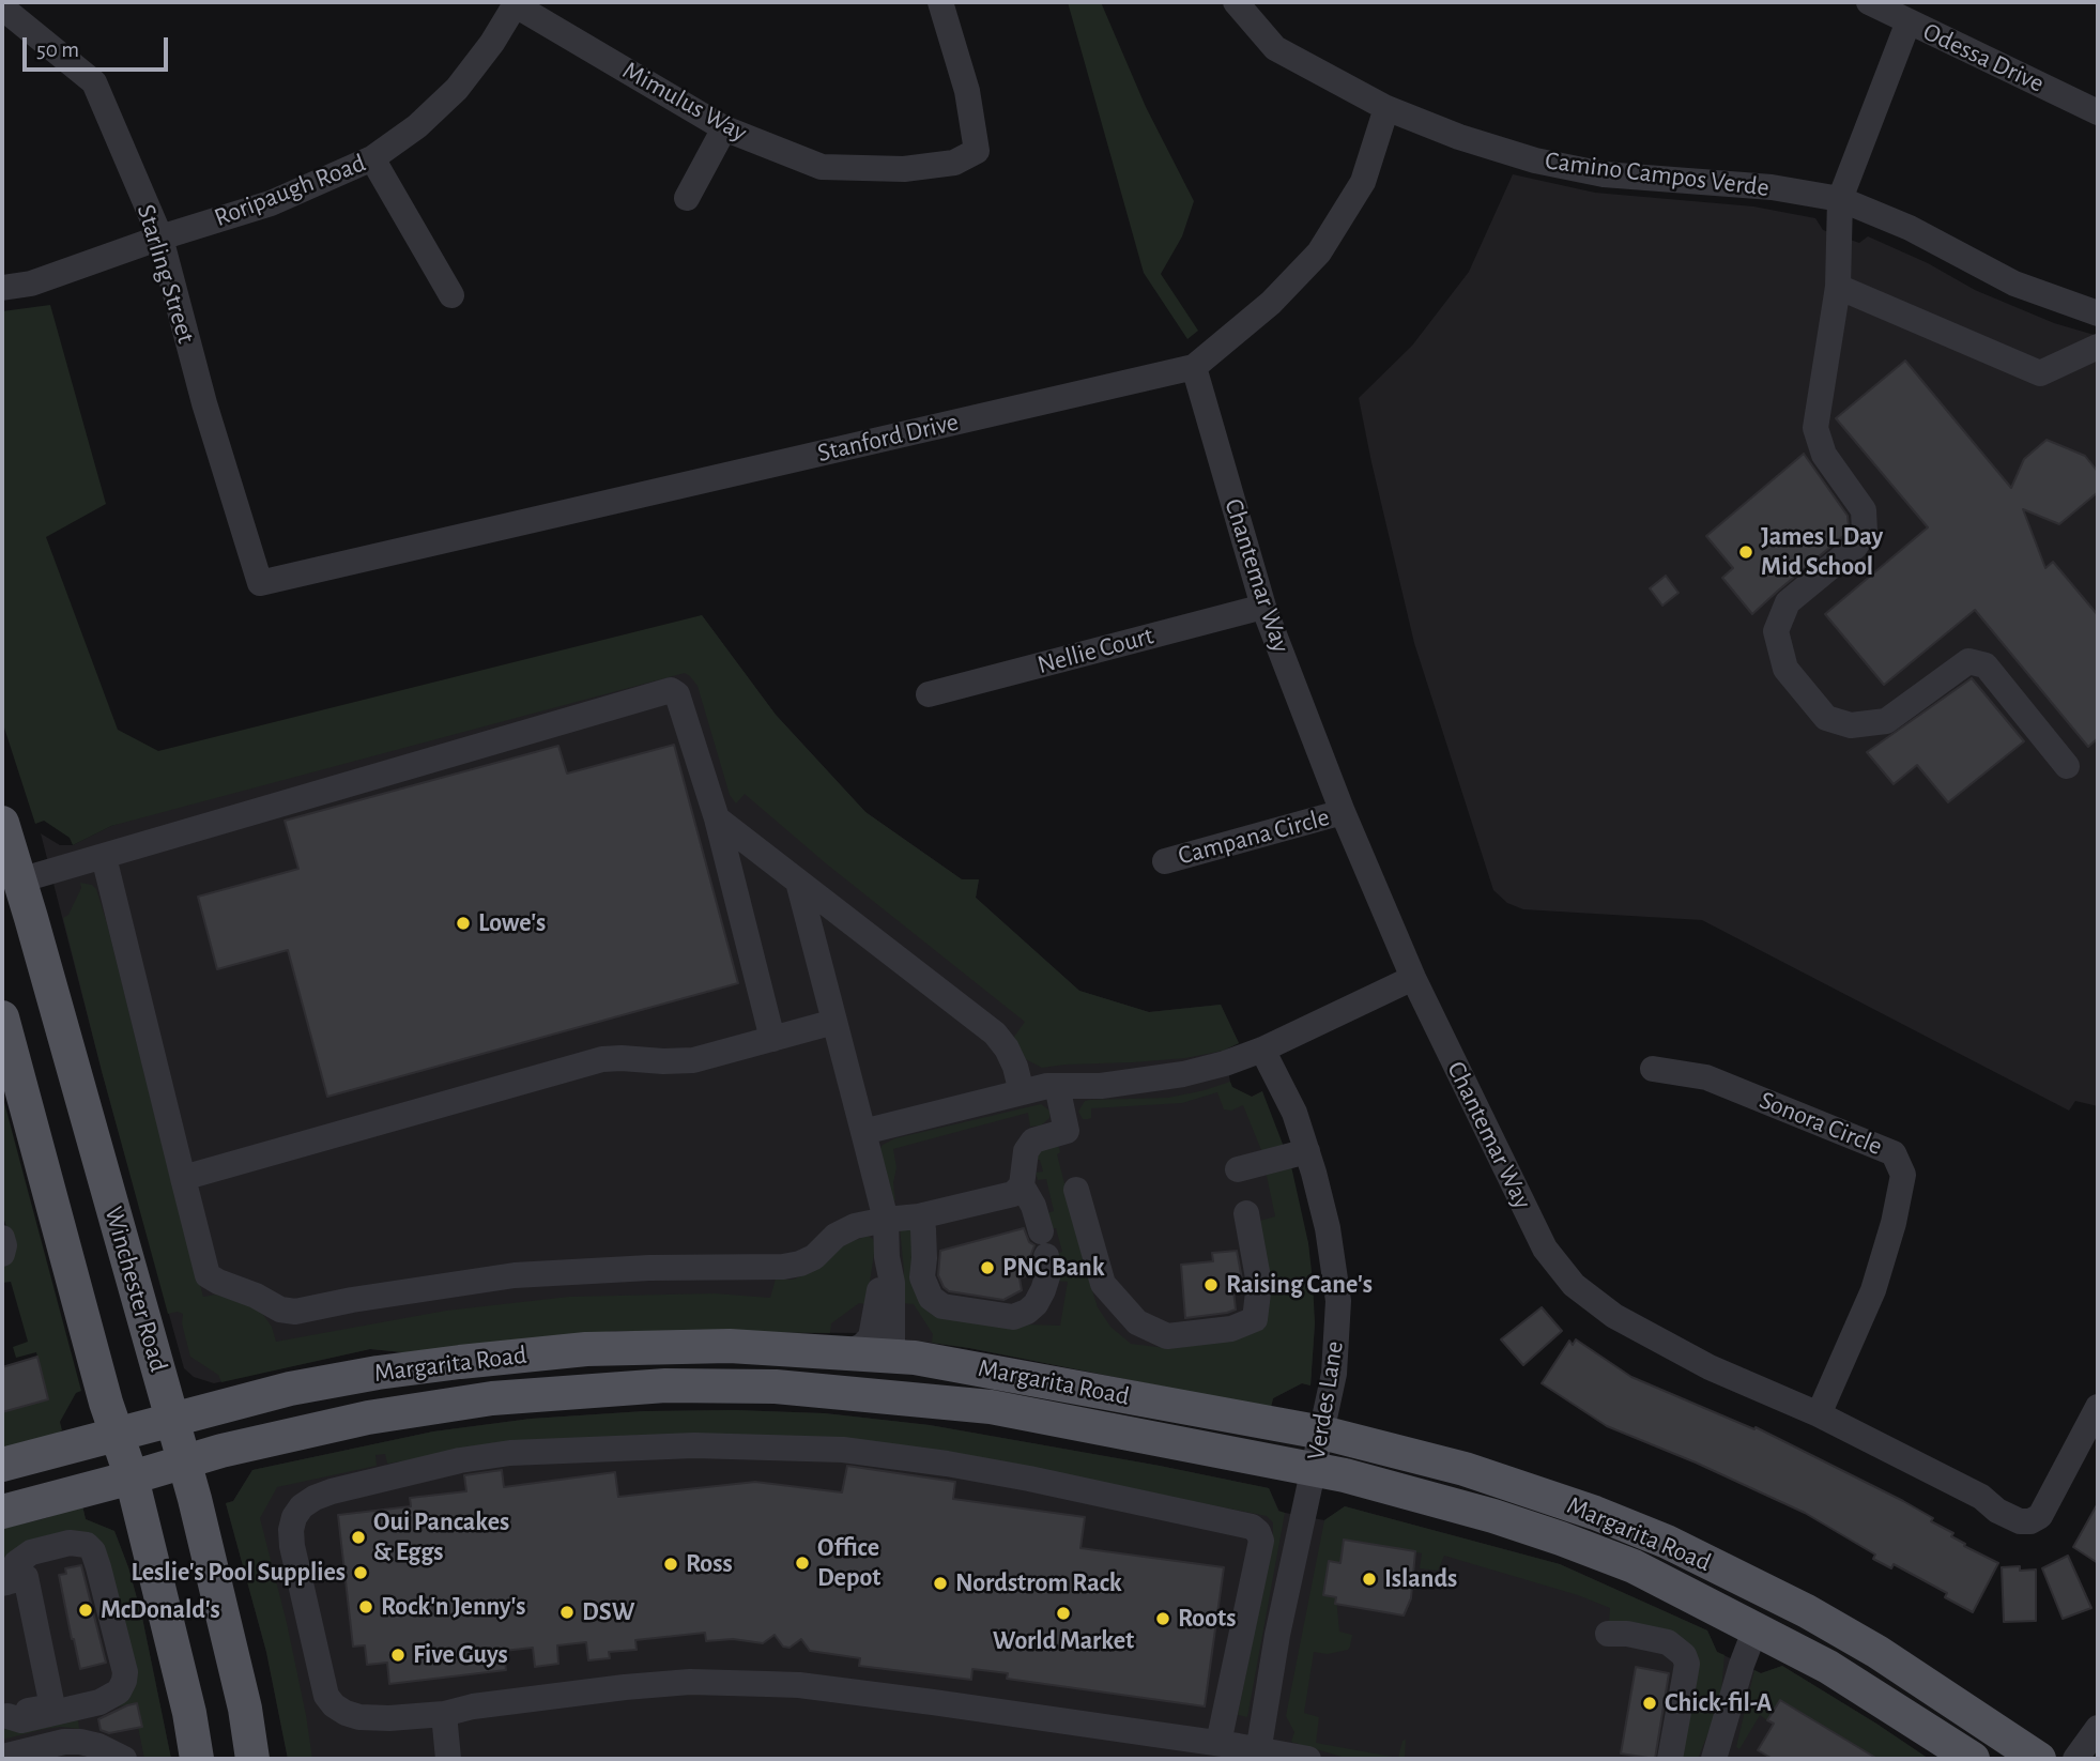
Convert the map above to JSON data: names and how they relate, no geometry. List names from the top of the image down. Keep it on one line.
{"streets":{"main road":["Winchester Road","Margarita Road"],"street":["Odessa Drive","Mimulus Way","Camino Campos Verde","Roripaugh Road","Starling Street","Stanford Drive","Chantemar Way","Nellie Court","Campana Circle","Sonora Circle","Verdes Lane"]},"crossings":[["Mimulus Way","Roripaugh Road"],["Camino Campos Verde","Stanford Drive"],["Roripaugh Road","Starling Street"],["Starling Street","Stanford Drive"],["Stanford Drive","Chantemar Way"],["Chantemar Way","Nellie Court"],["Chantemar Way","Campana Circle"],["Chantemar Way","Sonora Circle"],["Winchester Road","Margarita Road"],["Margarita Road","Verdes Lane"]],"places":["James L Day Mid School","Lowe's","PNC Bank","Raising Cane's","Oui Pancakes & Eggs","Office Depot","Ross","Leslie's Pool Supplies","Islands","Nordstrom Rack","Rock'n Jenny's","McDonald's","DSW","World Market","Roots","Five Guys","Chick-fil-A"],"scale_bar":"50 m"}
